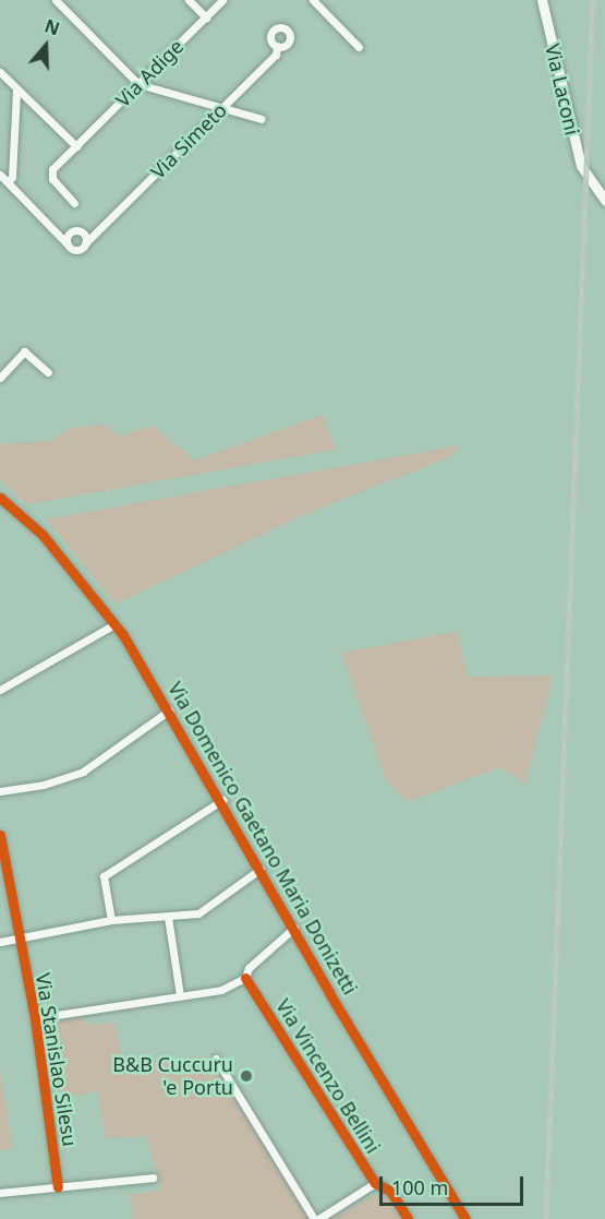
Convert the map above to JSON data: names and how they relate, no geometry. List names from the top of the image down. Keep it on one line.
{"streets":{"street":["Via Adige","Via Laconi","Via Simeto","Via Domenico Gaetano Maria Donizetti","Via Stanislao Silesu","Via Vincenzo Bellini"]},"places":["B&B Cuccuru 'e Portu"],"scale_bar":"100 m","north":"top"}
